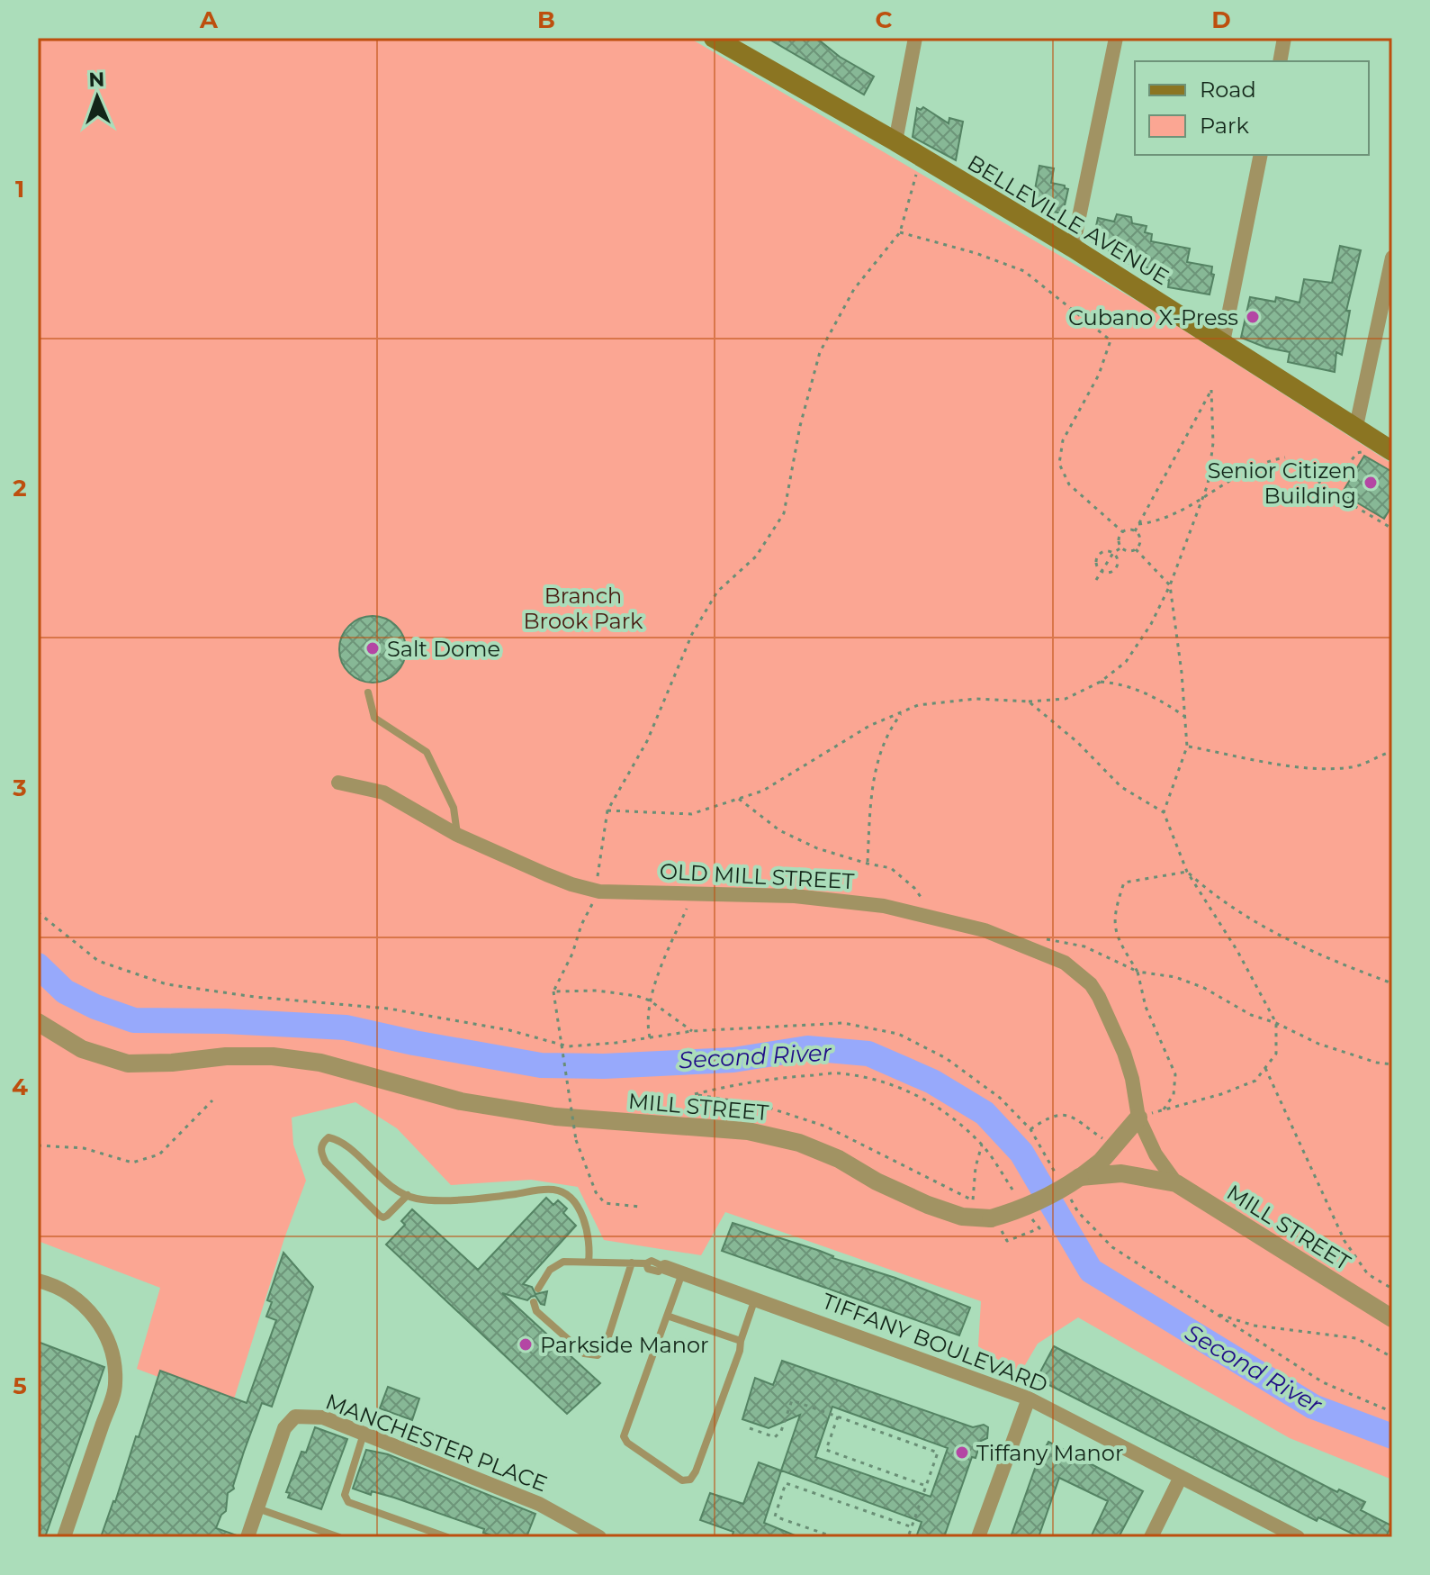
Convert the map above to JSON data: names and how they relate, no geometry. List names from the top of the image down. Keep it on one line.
{"streets":{"main road":["BELLEVILLE AVENUE"],"street":["OLD MILL STREET","MILL STREET","TIFFANY BOULEVARD","MANCHESTER PLACE"]},"crossings":[["OLD MILL STREET","MILL STREET"]],"water":["Second River"],"parks":["Branch Brook Park"],"places":["Cubano X-Press","Senior Citizen Building","Salt Dome","Parkside Manor","Tiffany Manor"],"legend":["Road","Park"],"north":"top","grid":{"columns":["A","B","C","D"],"rows":["1","2","3","4","5"]}}
